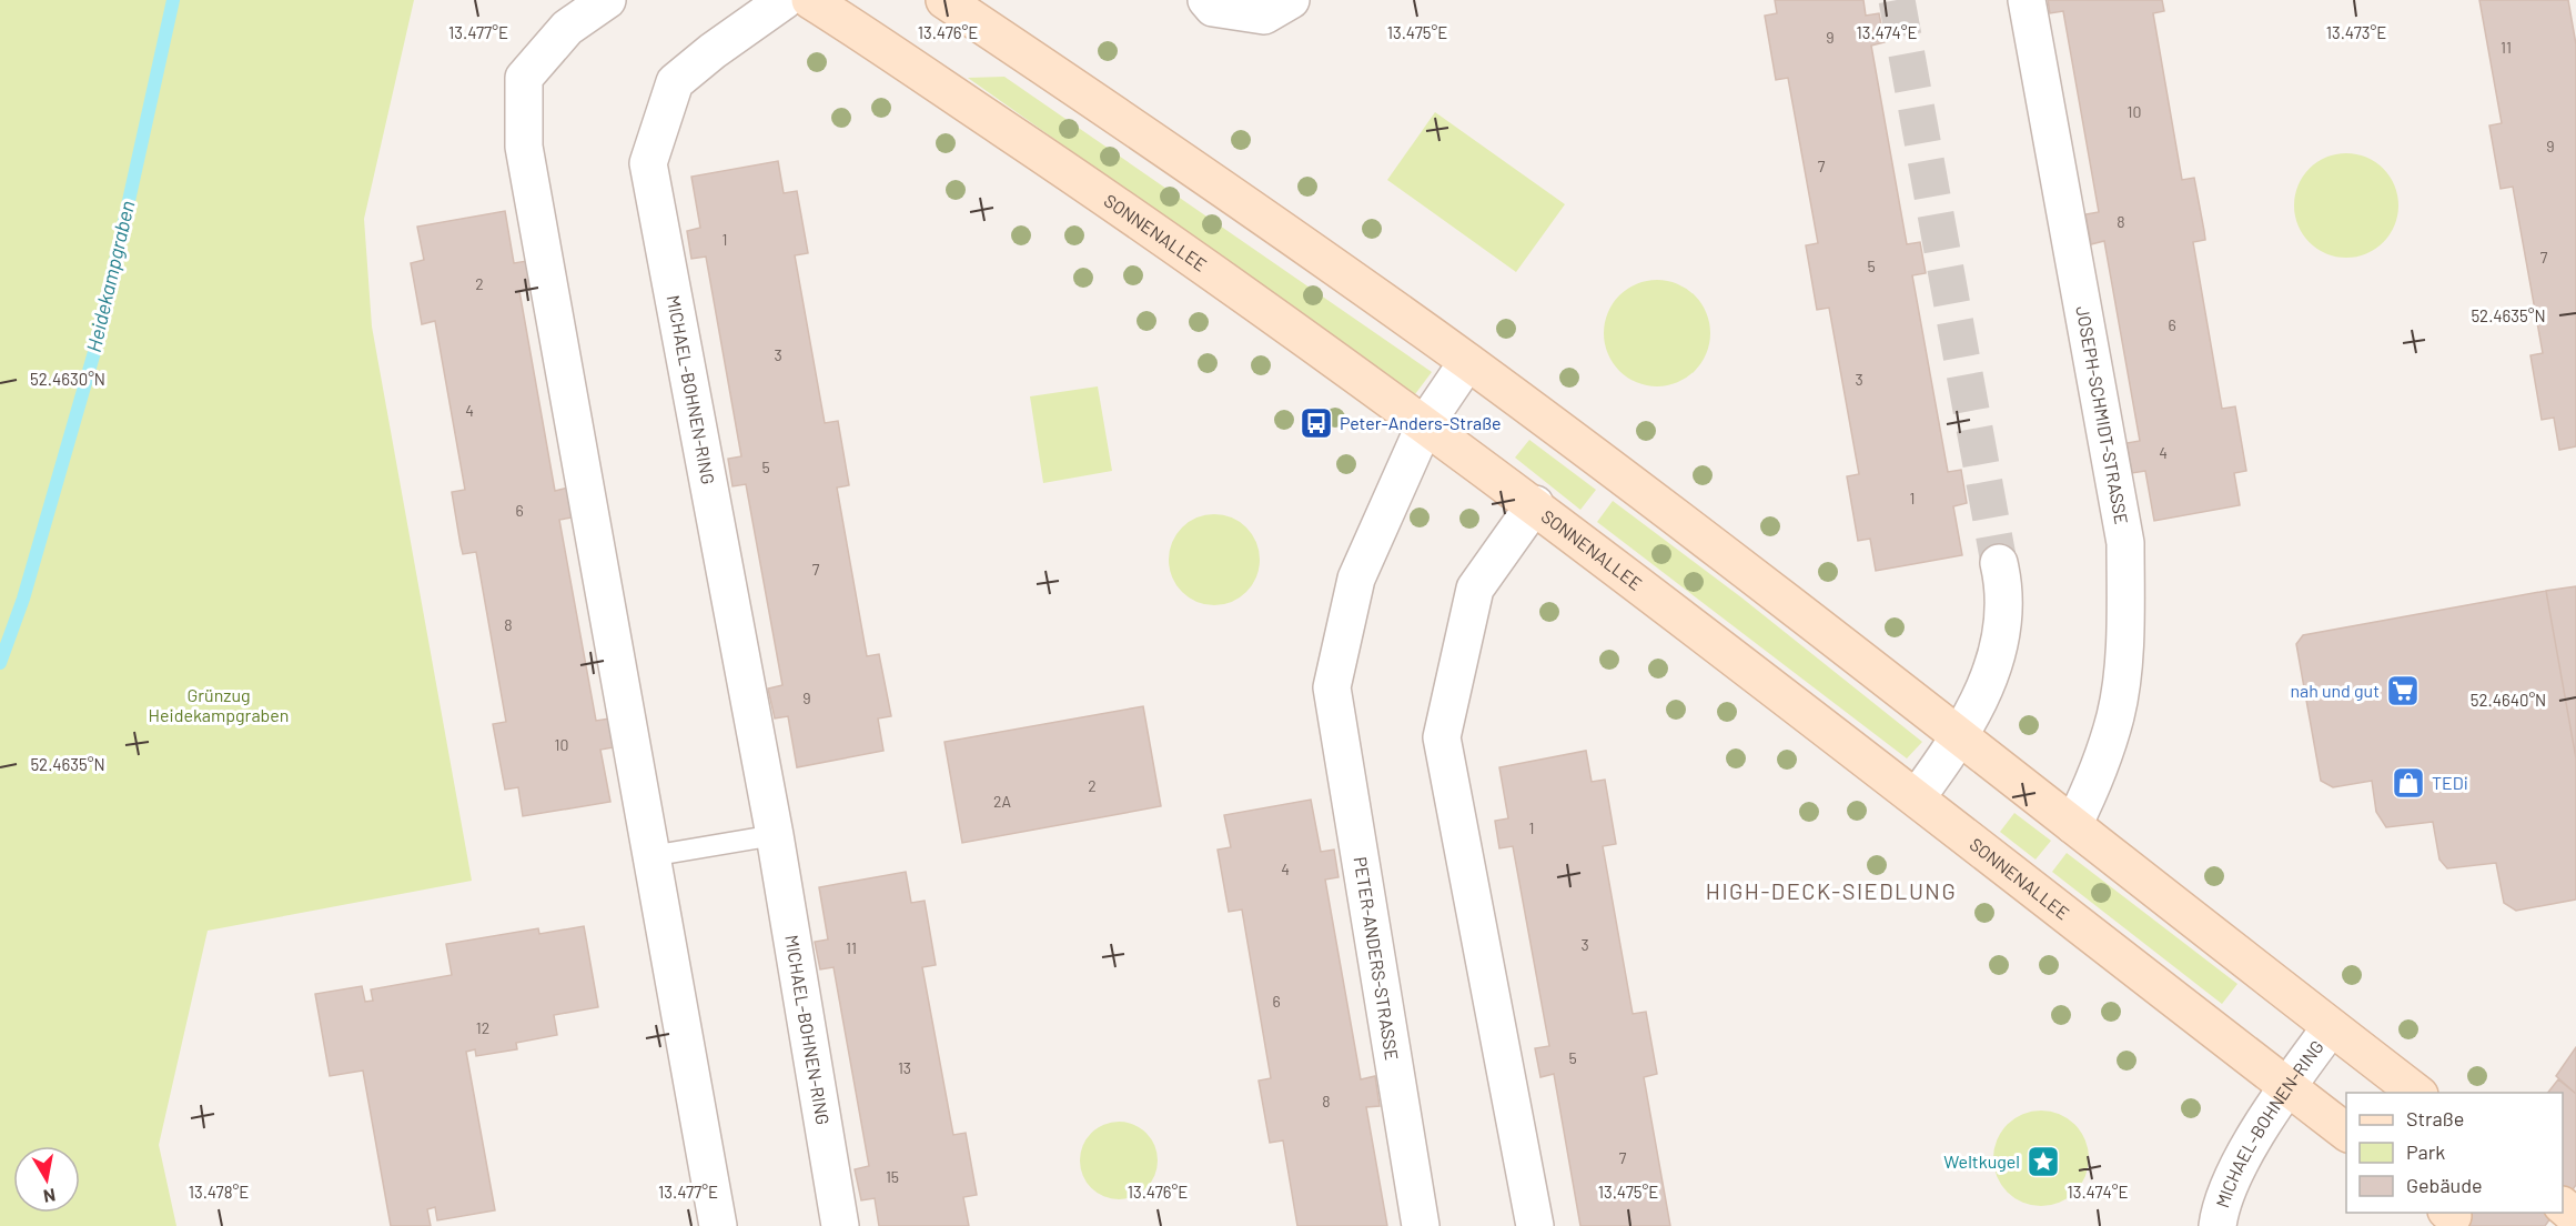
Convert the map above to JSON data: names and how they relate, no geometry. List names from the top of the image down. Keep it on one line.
{"streets":{"main road":["SONNENALLEE"],"street":["MICHAEL-BOHNEN-RING","JOSEPH-SCHMIDT-STRASSE","PETER-ANDERS-STRASSE"]},"crossings":[["SONNENALLEE","MICHAEL-BOHNEN-RING"],["SONNENALLEE","PETER-ANDERS-STRASSE"]],"districts":["HIGH-DECK-SIEDLUNG"],"water":["Heidekampgraben"],"parks":["Grünzug Heidekampgraben"],"places":{"bus stop":["Peter-Anders-Straße"],"supermarket":["nah und gut"],"shop":["TEDi"],"place":["Weltkugel"]},"house_numbers":["9","11","10","9","7","8","1","7","5","2","6","3","3","4","4","5","1","6","7","8","9","10","2","2A","1","4","3","11","6","12","5","13","8","7","15"],"legend":["Straße","Park","Gebäude"],"north":"bottom","coordinates":["13.477°E","13.476°E","13.475°E","13.474°E","13.473°E","52.4635°N","52.4630°N","52.4640°N","13.478°E"]}
